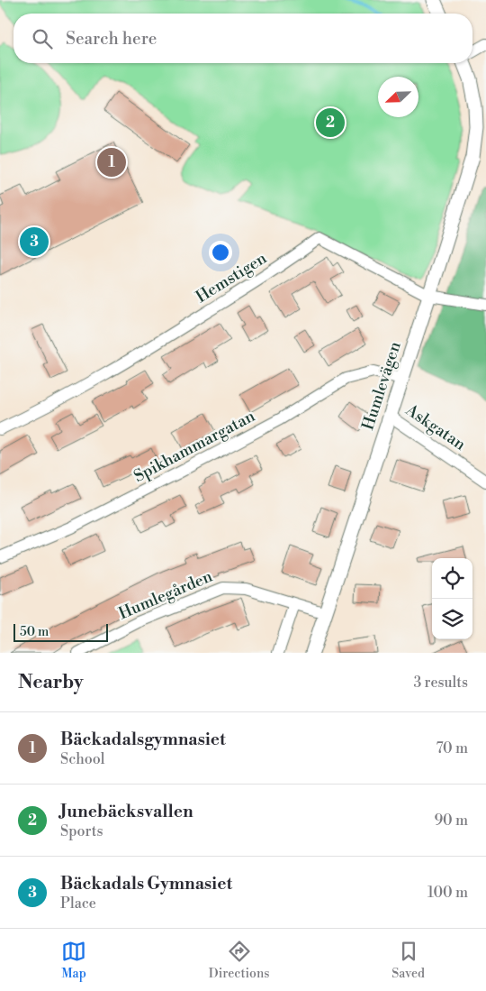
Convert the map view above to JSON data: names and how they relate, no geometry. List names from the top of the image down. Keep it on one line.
{"streets":{"street":["Hemstigen","Humlevägen","Askgatan","Spikhammargatan","Humlegården"]},"crossings":[["Hemstigen","Humlevägen"],["Humlevägen","Askgatan"],["Humlevägen","Spikhammargatan"],["Humlevägen","Humlegården"]],"scale_bar":"50 m","north":"bottom left","page":{"search":"Search here","pins":["2","1","3"],"scale":"50 m","heading":["Nearby","3 results"],"list":[{"mark":"1","name":"Bäckadalsgymnasiet","note":"School","value":"70 m"},{"mark":"2","name":"Junebäcksvallen","note":"Sports","value":"90 m"},{"mark":"3","name":"Bäckadals Gymnasiet","note":"Place","value":"100 m"}],"nav":["Map","Directions","Saved"]}}
